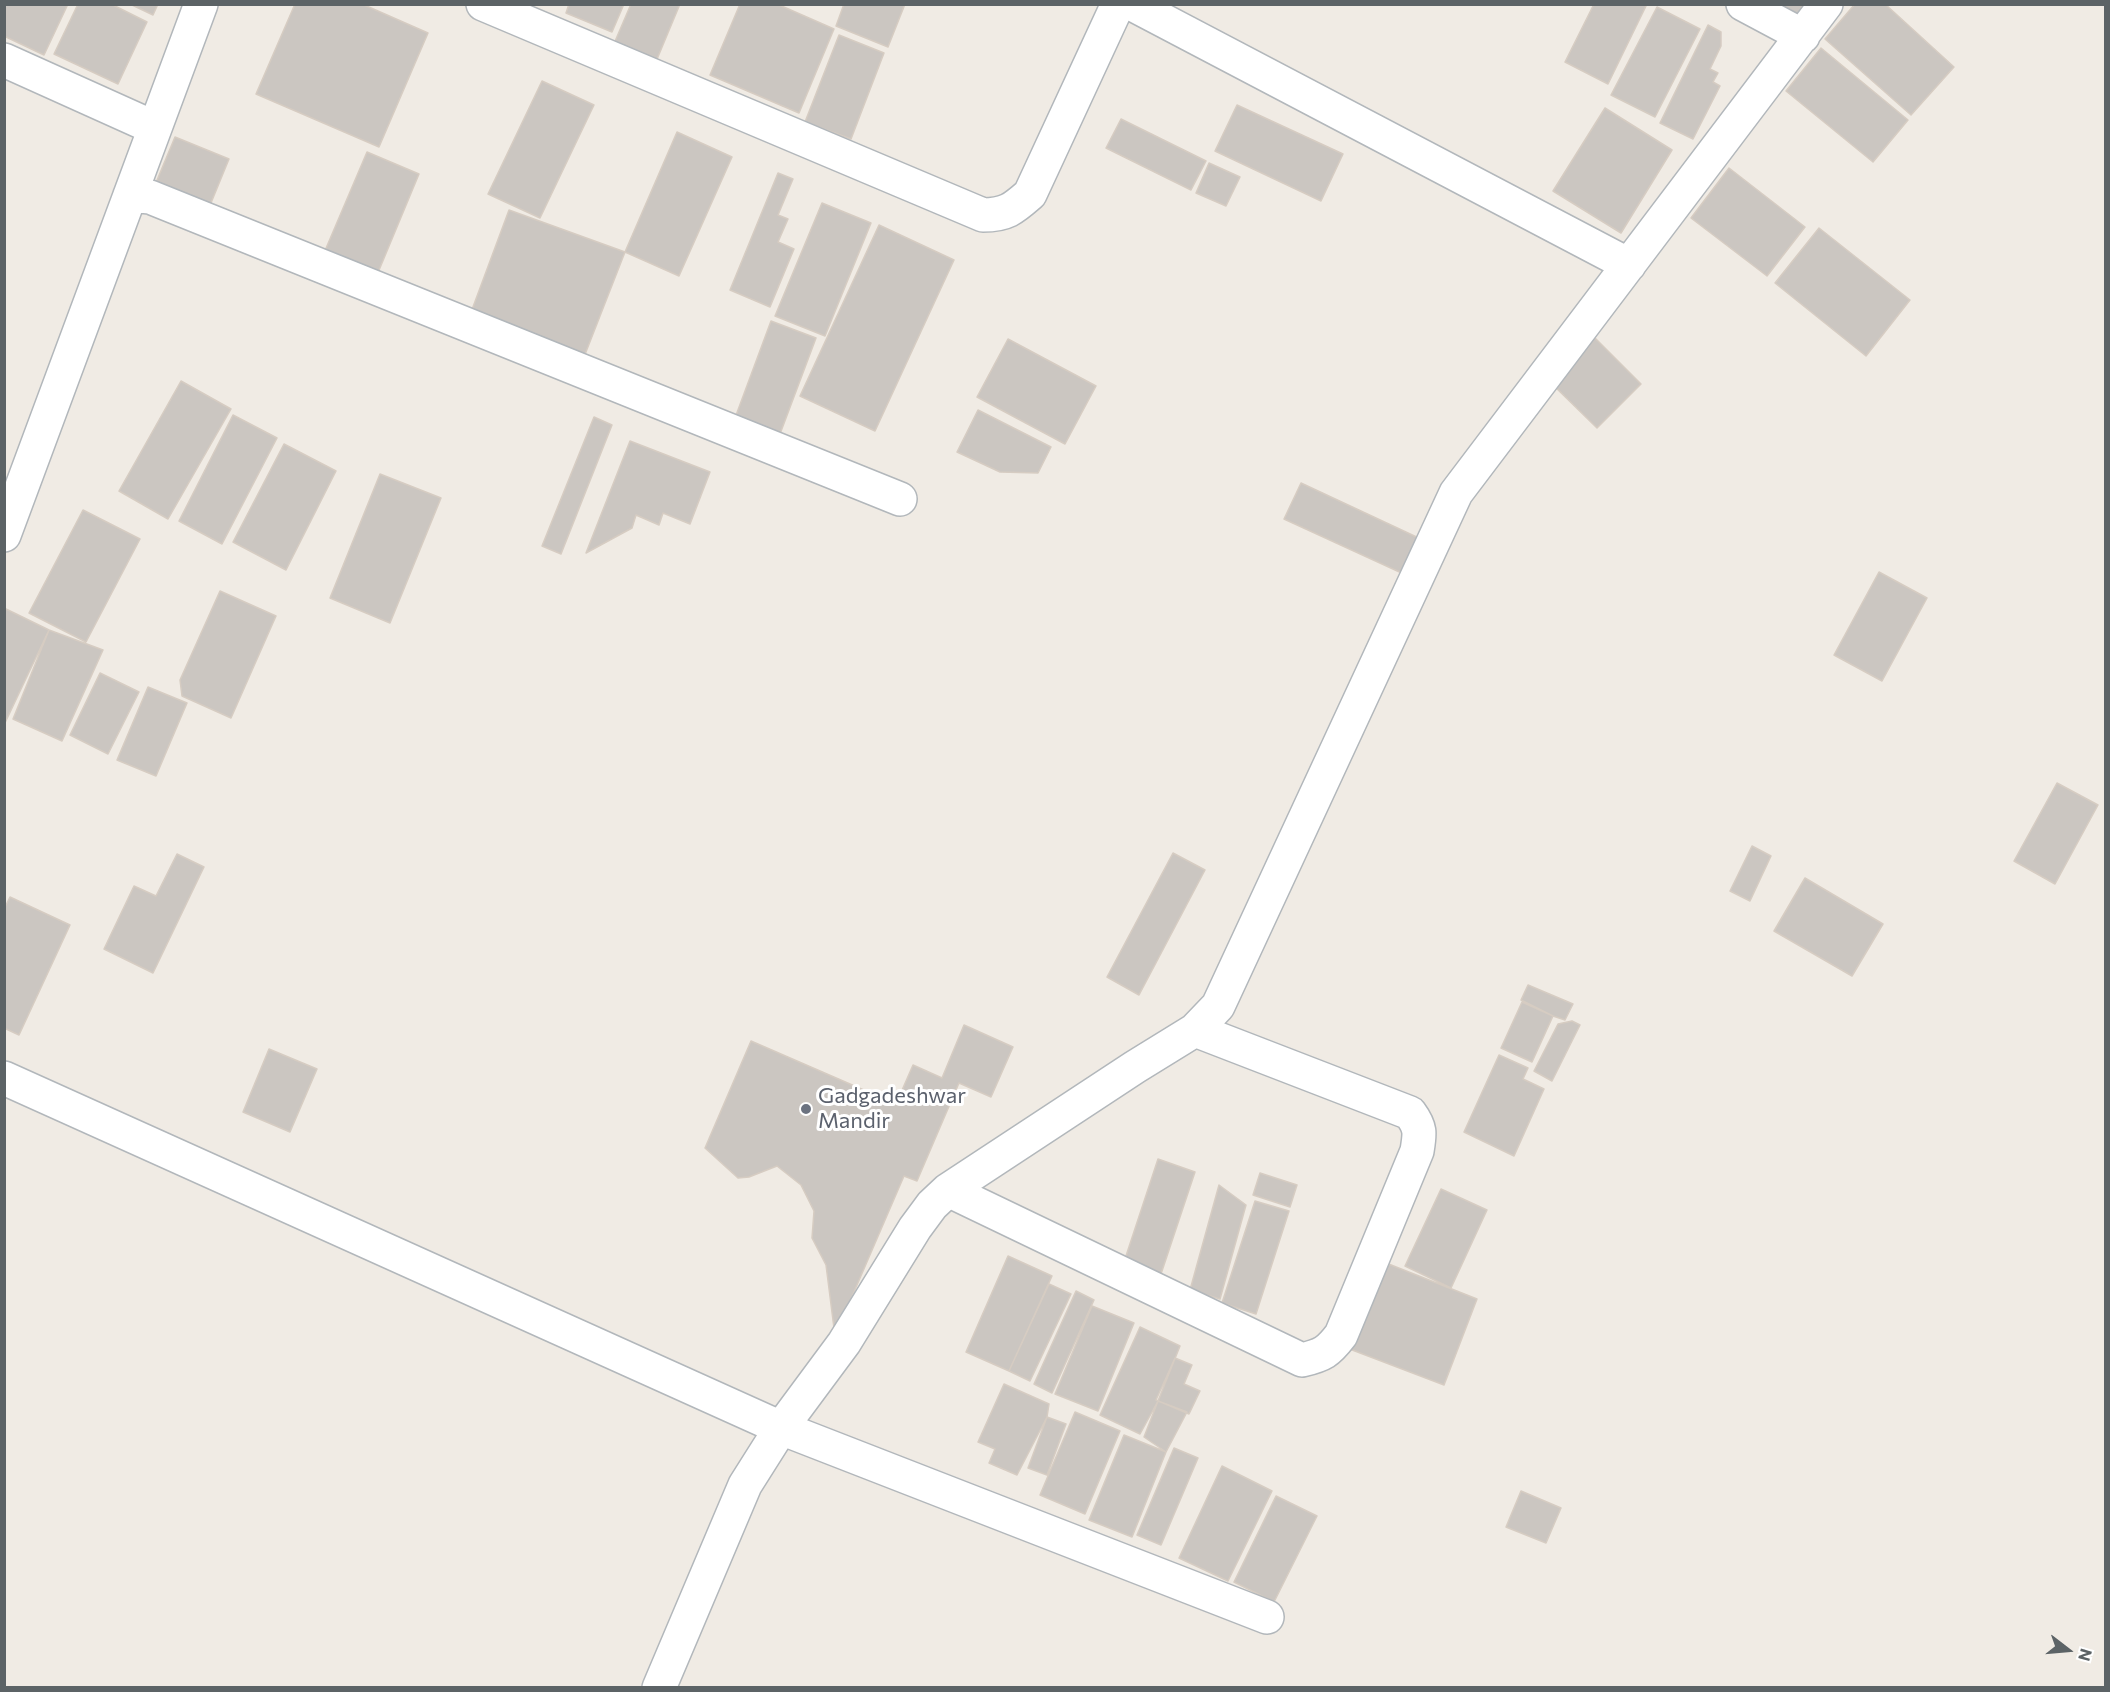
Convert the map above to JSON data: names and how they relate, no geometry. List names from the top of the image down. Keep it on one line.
{"places":["Gadgadeshwar Mandir"],"north":"right"}
